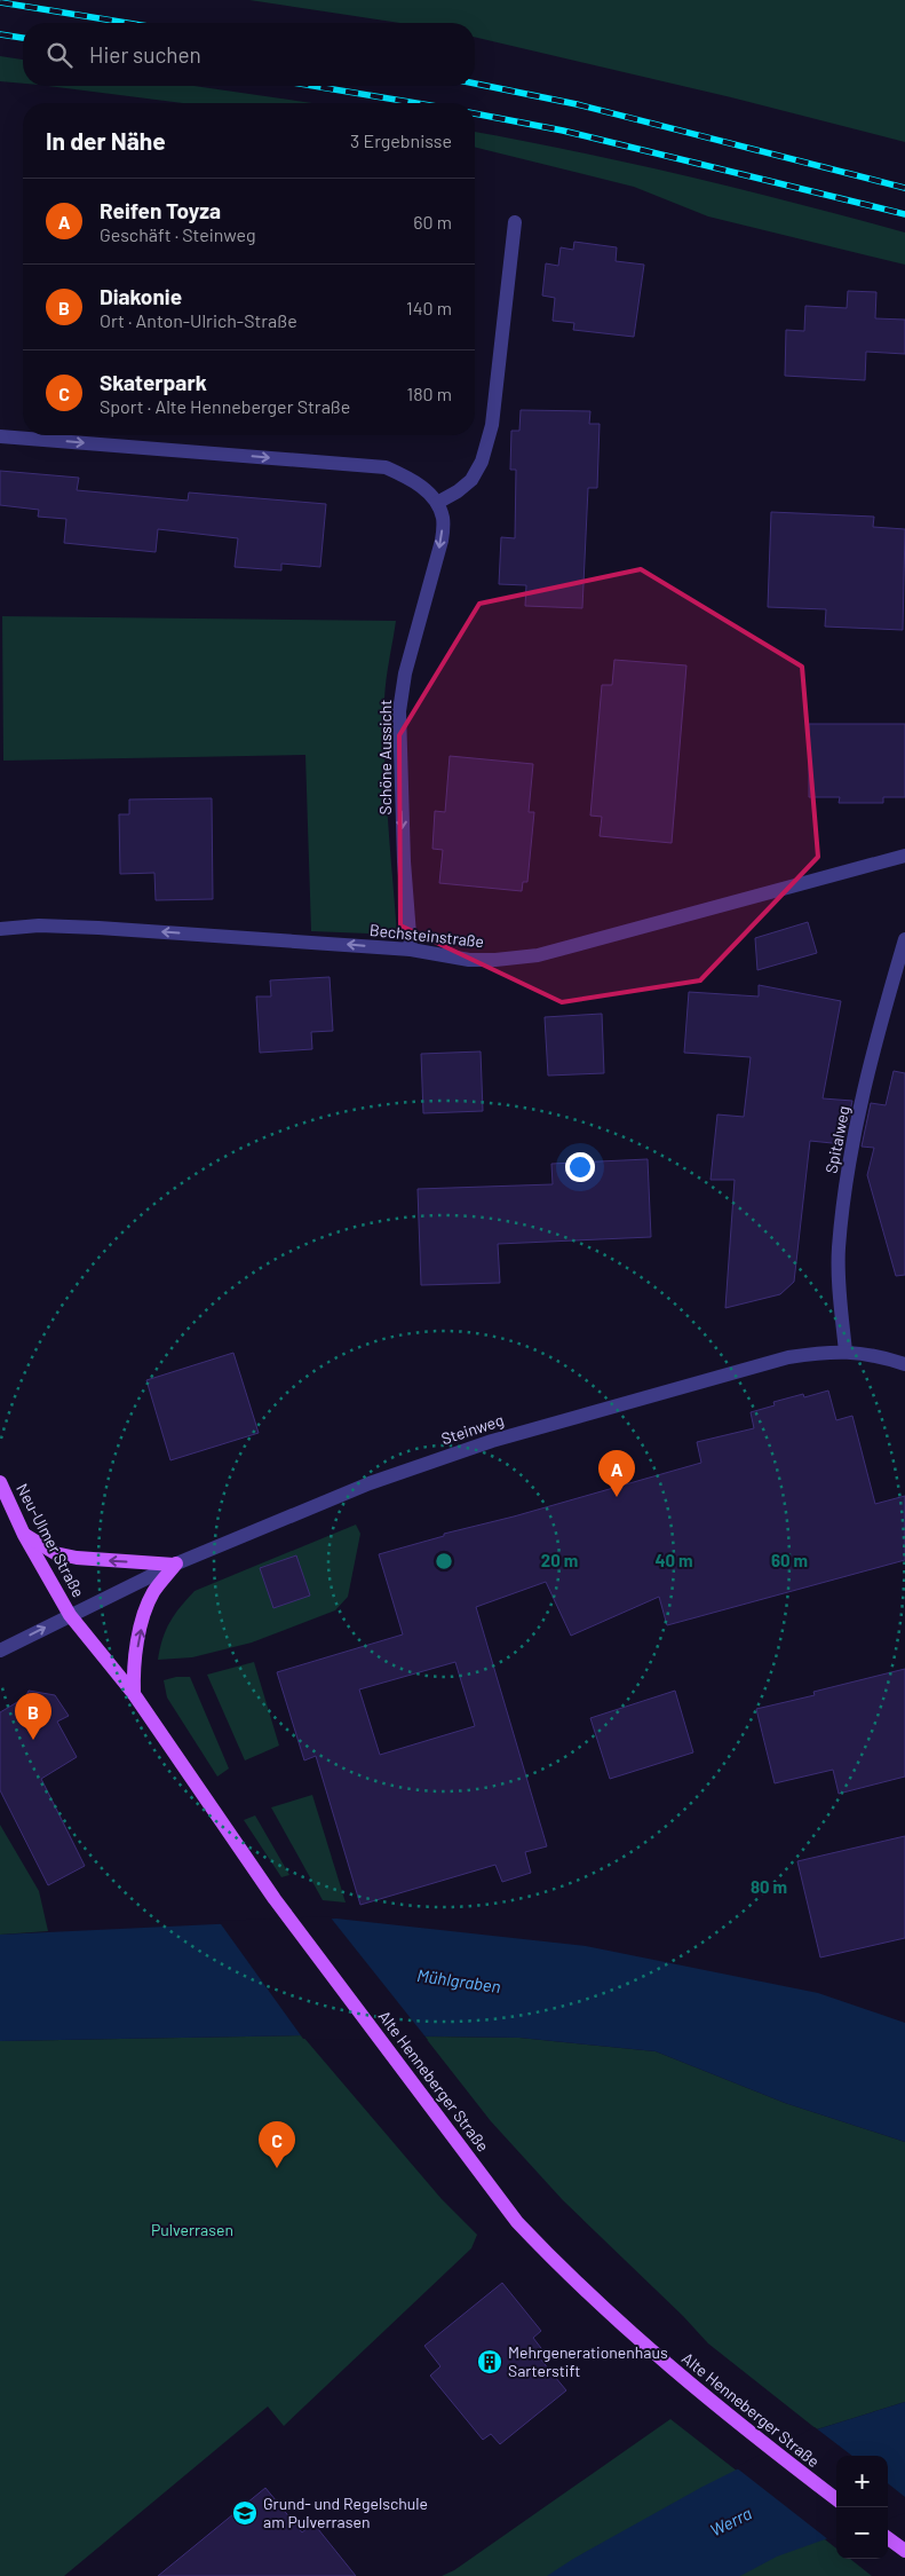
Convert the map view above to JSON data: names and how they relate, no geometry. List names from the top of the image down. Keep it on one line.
{"streets":{"main road":["Neu-Ulmer Straße","Alte Henneberger Straße"],"street":["Schöne Aussicht","Bechsteinstraße","Spitalweg","Steinweg"]},"crossings":[["Schöne Aussicht","Bechsteinstraße"],["Spitalweg","Steinweg"],["Steinweg","Neu-Ulmer Straße"],["Steinweg","Alte Henneberger Straße"],["Neu-Ulmer Straße","Alte Henneberger Straße"]],"one_way":["Schöne Aussicht","Bechsteinstraße"],"water":["Mühlgraben","Werra"],"parks":["Pulverrasen"],"places":{"building":["Mehrgenerationenhaus Sarterstift"],"school or university":["Grund- und Regelschule am Pulverrasen"]},"page":{"search":"Hier suchen","heading":["In der Nähe","3 Ergebnisse"],"list":[{"mark":"A","name":"Reifen Toyza","note":"Geschäft · Steinweg","value":"60 m"},{"mark":"B","name":"Diakonie","note":"Ort · Anton-Ulrich-Straße","value":"140 m"},{"mark":"C","name":"Skaterpark","note":"Sport · Alte Henneberger Straße","value":"180 m"}],"pins":["A","B","C"],"map_buttons":["+","−"]},"rings":["20 m","40 m","60 m","80 m"]}
